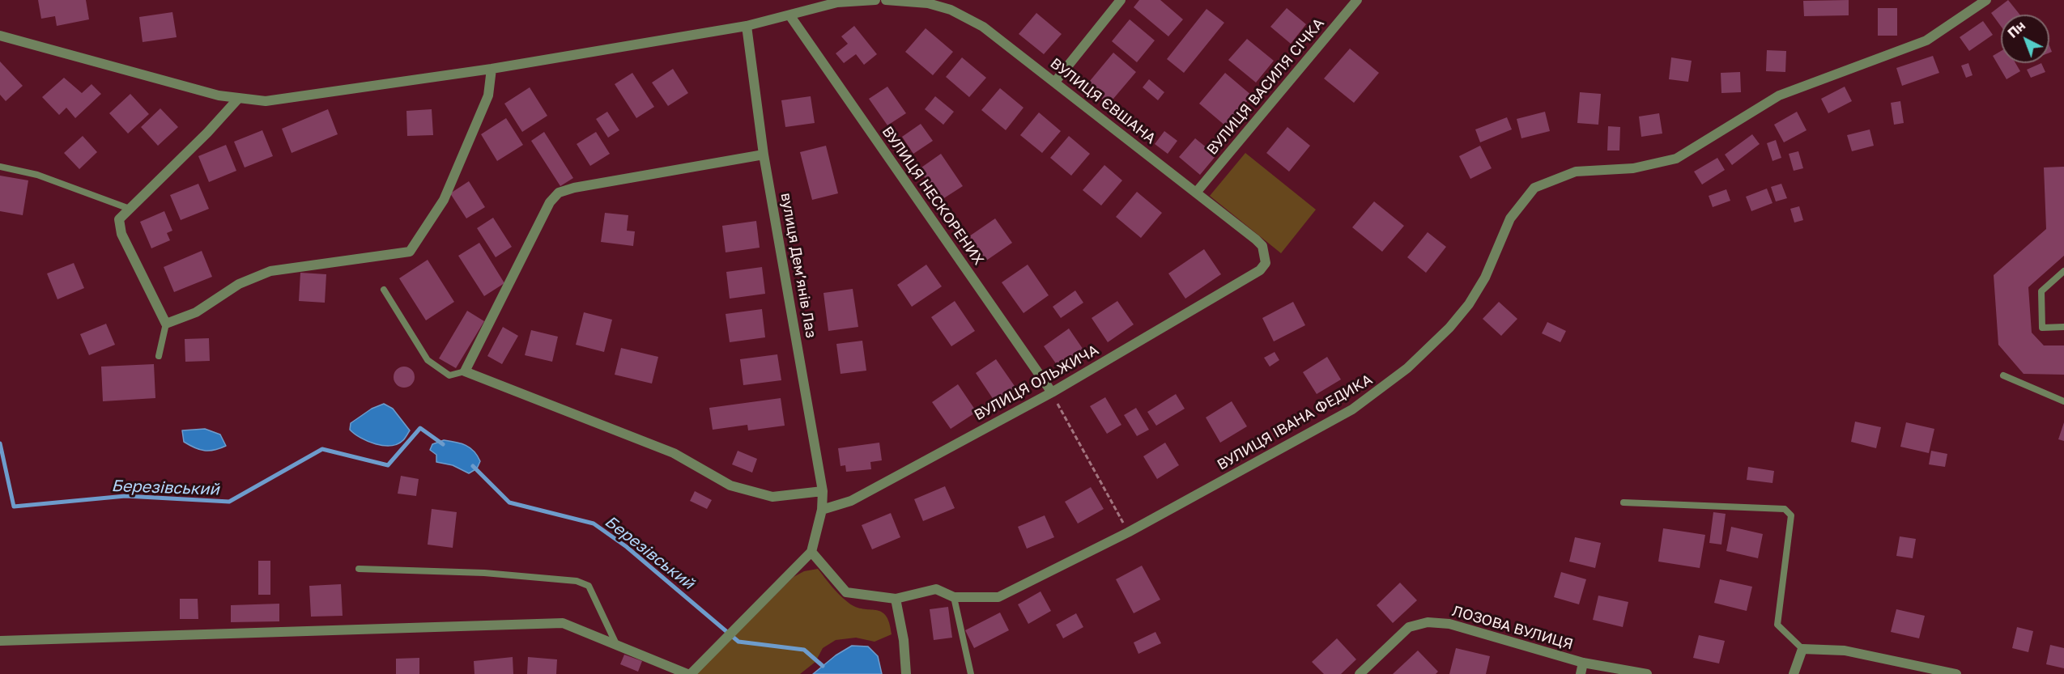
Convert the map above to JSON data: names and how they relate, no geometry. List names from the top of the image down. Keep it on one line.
{"streets":{"street":["ВУЛИЦЯ ВАСИЛЯ СІЧКА","ВУЛИЦЯ ЄВШАНА","ВУЛИЦЯ НЕСКОРЕНИХ","вулиця Демʼянів Лаз","ВУЛИЦЯ ОЛЬЖИЧА","ВУЛИЦЯ ІВАНА ФЕДИКА","ЛОЗОВА ВУЛИЦЯ"]},"crossings":[["ВУЛИЦЯ ВАСИЛЯ СІЧКА","ВУЛИЦЯ ЄВШАНА"],["ВУЛИЦЯ ЄВШАНА","ВУЛИЦЯ ОЛЬЖИЧА"],["ВУЛИЦЯ НЕСКОРЕНИХ","ВУЛИЦЯ ОЛЬЖИЧА"],["вулиця Демʼянів Лаз","ВУЛИЦЯ ОЛЬЖИЧА"],["вулиця Демʼянів Лаз","ВУЛИЦЯ ІВАНА ФЕДИКА"]],"water":["Березівський"],"north":"top left"}
